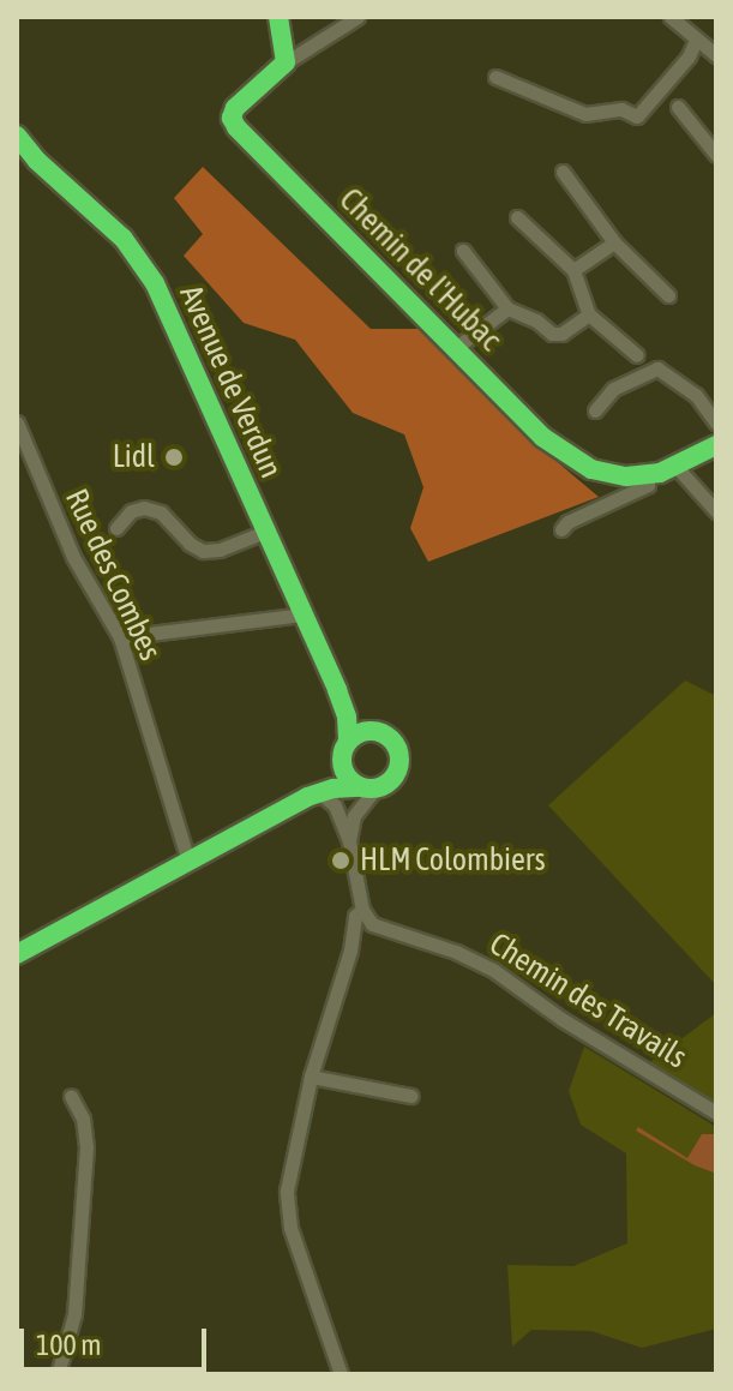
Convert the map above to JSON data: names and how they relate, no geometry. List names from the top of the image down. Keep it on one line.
{"streets":{"main road":["Chemin de l'Hubac","Avenue de Verdun"],"street":["Rue des Combes","Chemin des Travails"]},"places":["Lidl","HLM Colombiers"],"scale_bar":"100 m"}
